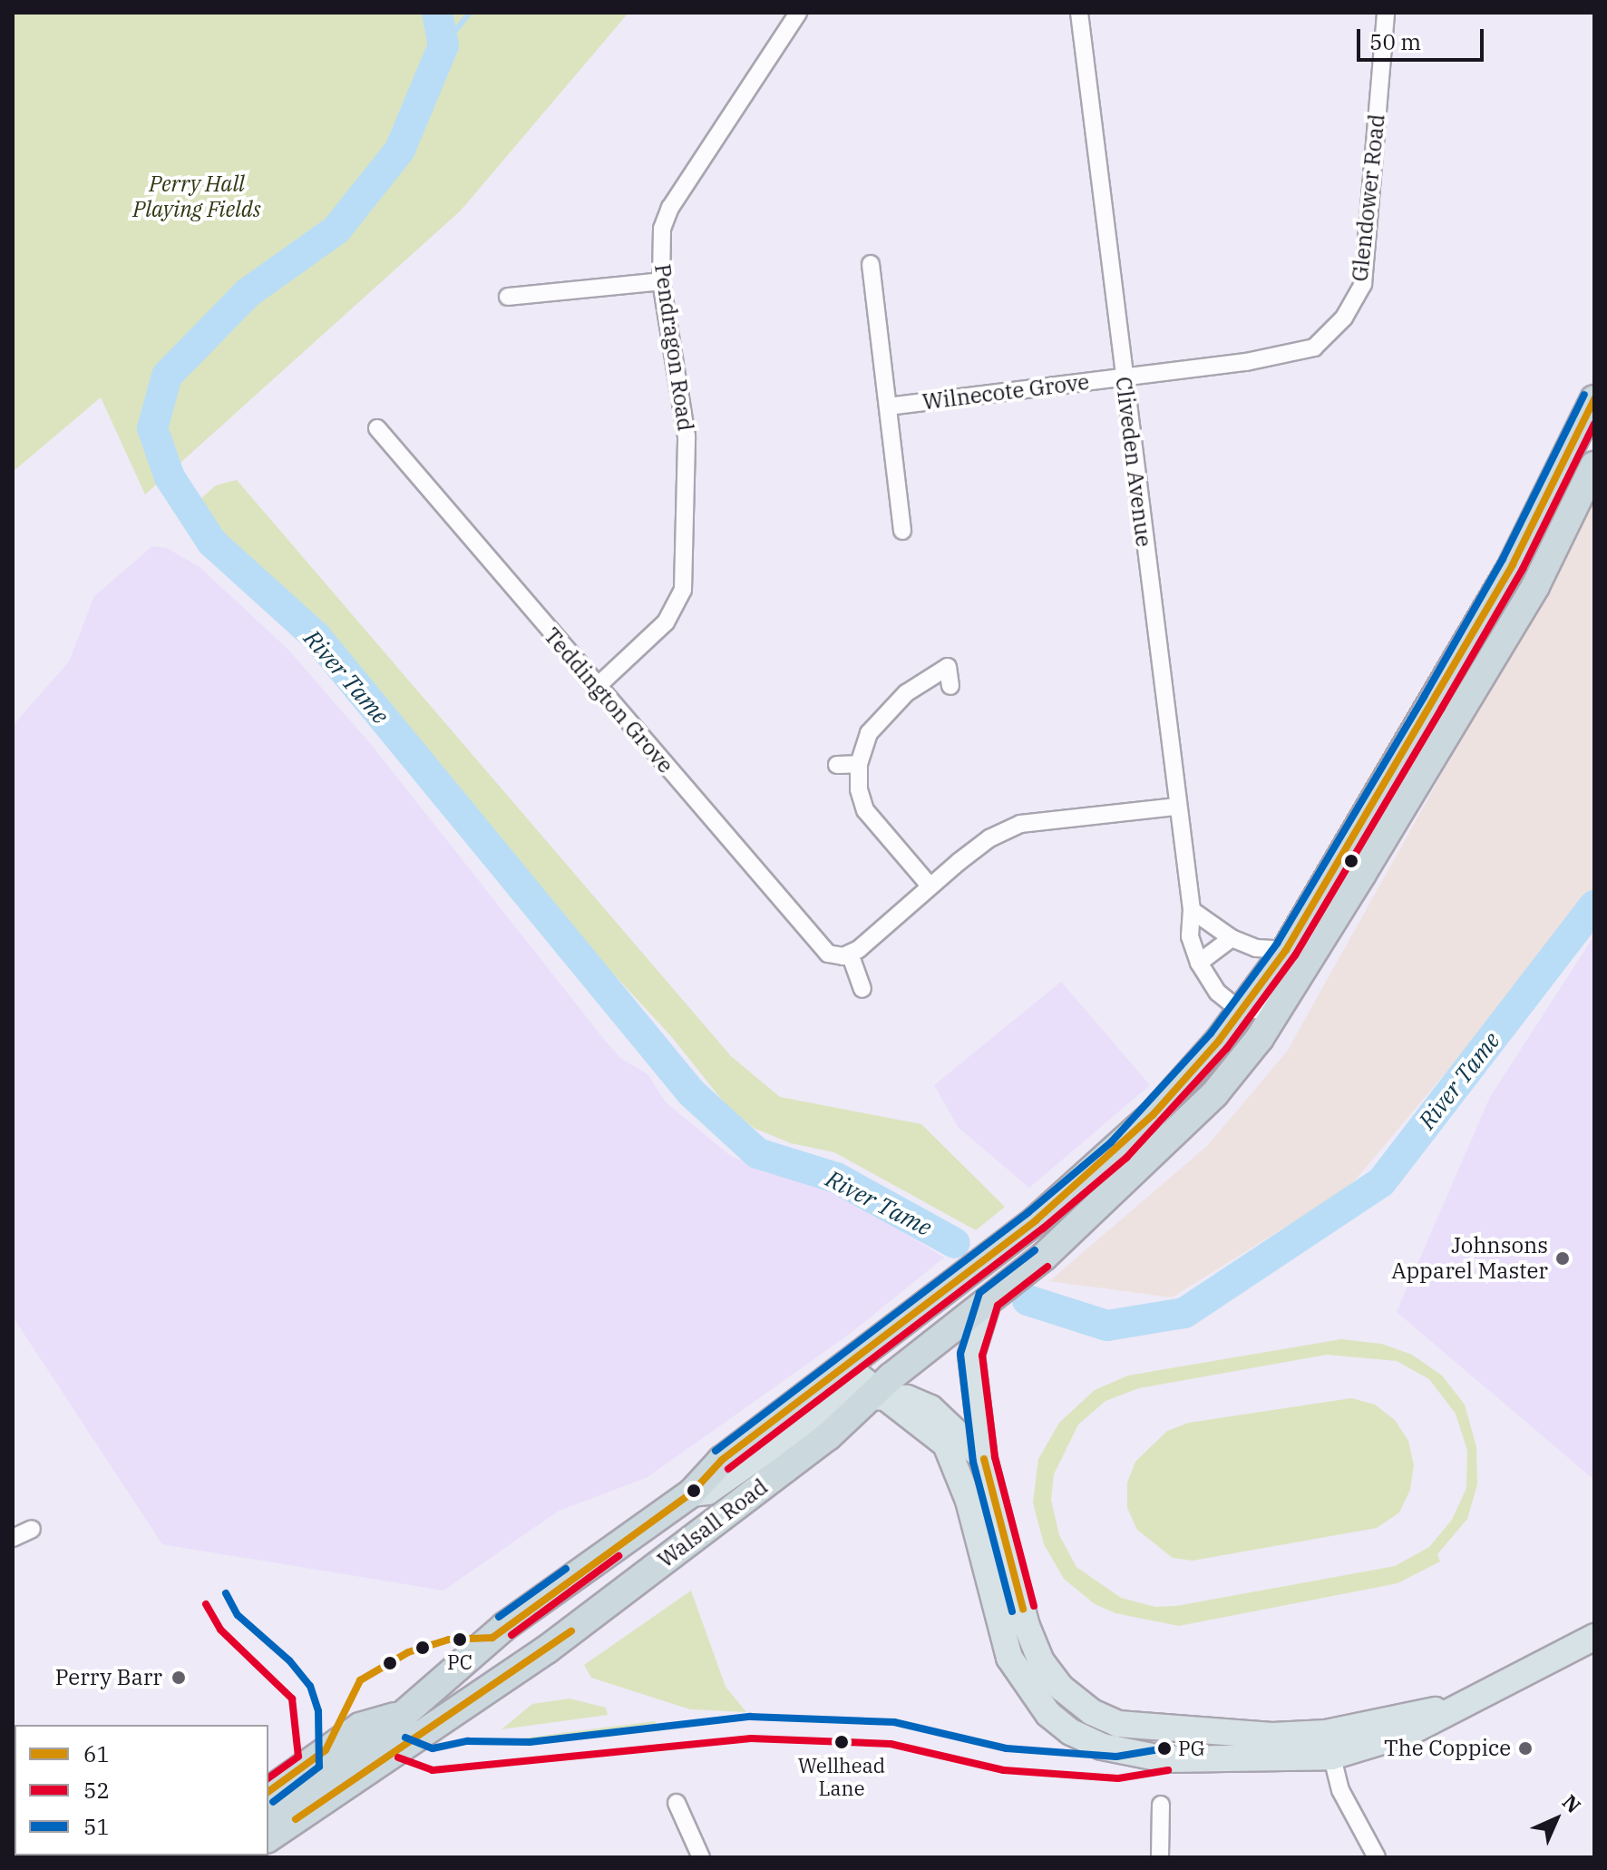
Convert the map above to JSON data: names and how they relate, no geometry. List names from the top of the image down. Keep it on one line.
{"streets":{"highway":["Walsall Road"],"street":["Glendower Road","Pendragon Road","Wilnecote Grove","Cliveden Avenue","Teddington Grove"]},"crossings":[["Glendower Road","Wilnecote Grove"],["Glendower Road","Cliveden Avenue"],["Pendragon Road","Teddington Grove"],["Wilnecote Grove","Cliveden Avenue"],["Cliveden Avenue","Walsall Road"]],"water":["River Tame"],"parks":["Perry Hall Playing Fields"],"places":["Johnsons Apparel Master","PC","Perry Barr","Wellhead Lane","PG","The Coppice"],"lines":["transit line 51","transit line 61","transit line 52"],"legend":["61","52","51"],"scale_bar":"50 m","north":"top right"}
